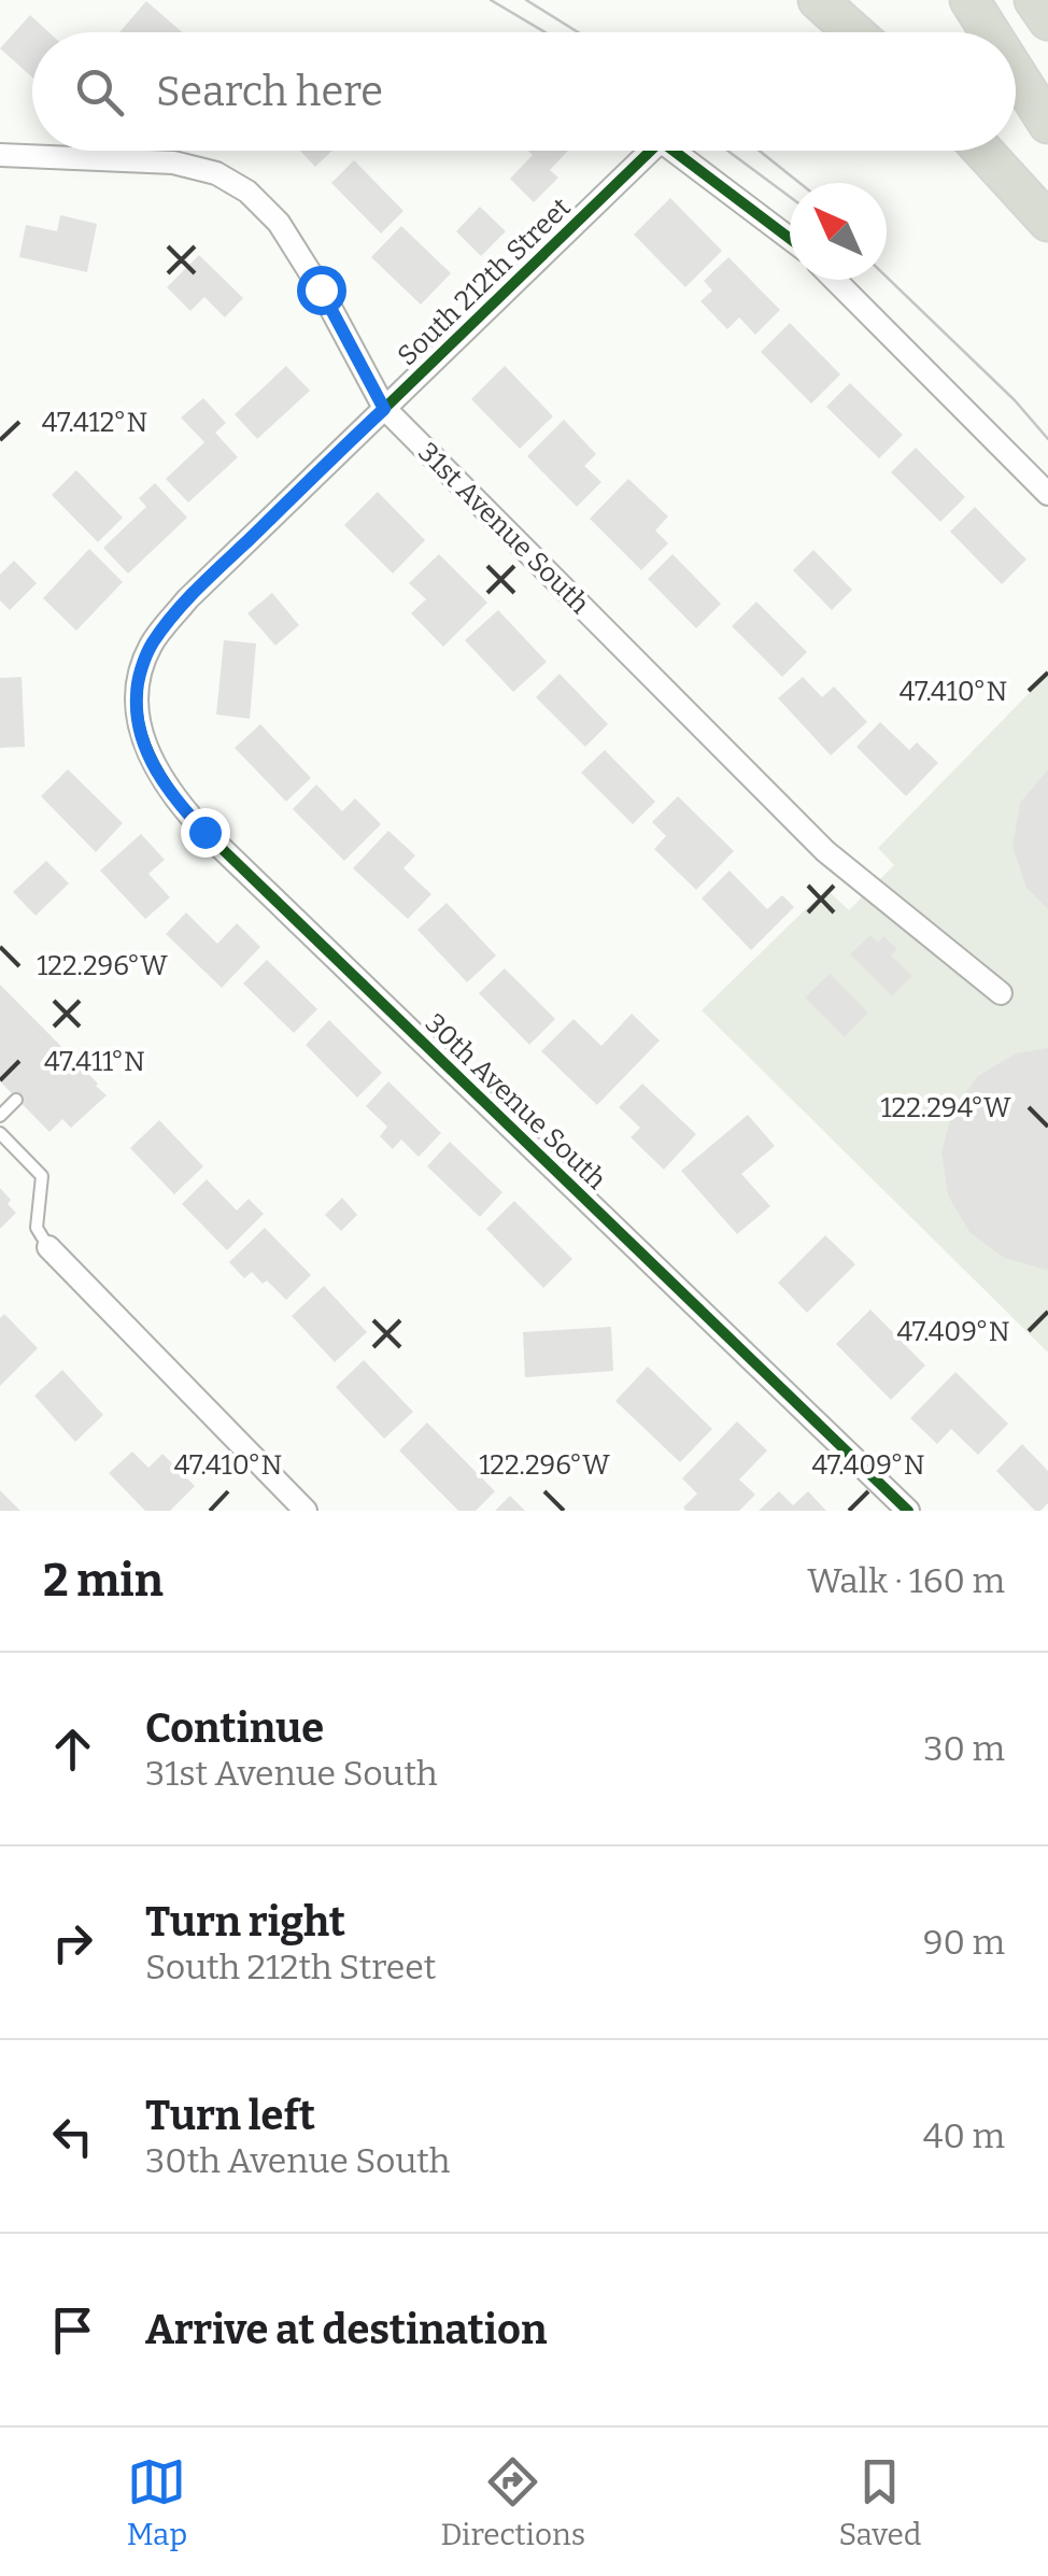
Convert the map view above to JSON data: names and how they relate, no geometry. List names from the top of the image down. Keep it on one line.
{"streets":{"street":["South 212th Street","31st Avenue South","30th Avenue South"]},"crossings":[["South 212th Street","31st Avenue South"],["South 212th Street","30th Avenue South"]],"north":"top left","page":{"search":"Search here","heading":["2 min","Walk · 160 m"],"list":[["Continue","31st Avenue South","30 m"],["Turn right","South 212th Street","90 m"],["Turn left","30th Avenue South","40 m"],"Arrive at destination"],"nav":["Map","Directions","Saved"]},"coordinates":["47.412°N","47.410°N","122.296°W","47.411°N","122.294°W","47.409°N"]}
